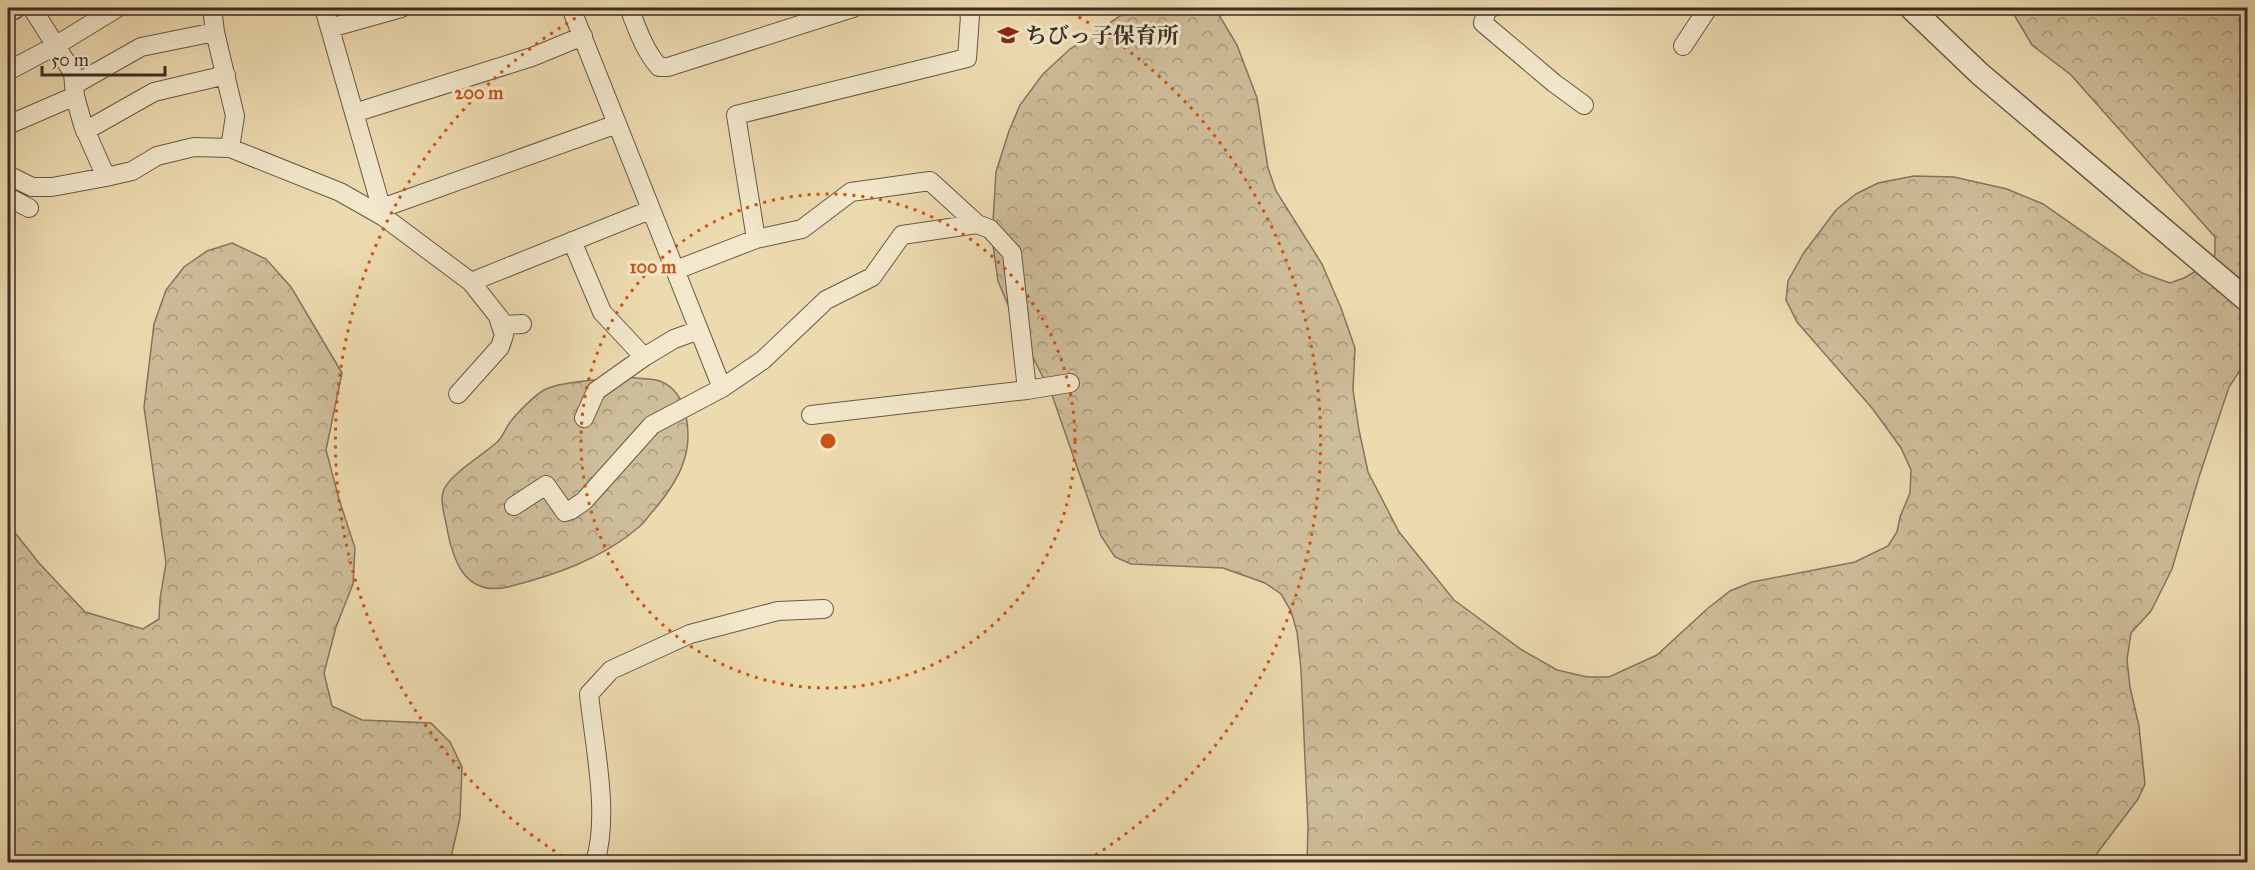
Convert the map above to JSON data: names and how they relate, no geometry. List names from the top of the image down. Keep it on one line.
{"places":{"school or university":["ちびっ子保育所"]},"scale_bar":"50 m","rings":["200 m","100 m"]}
